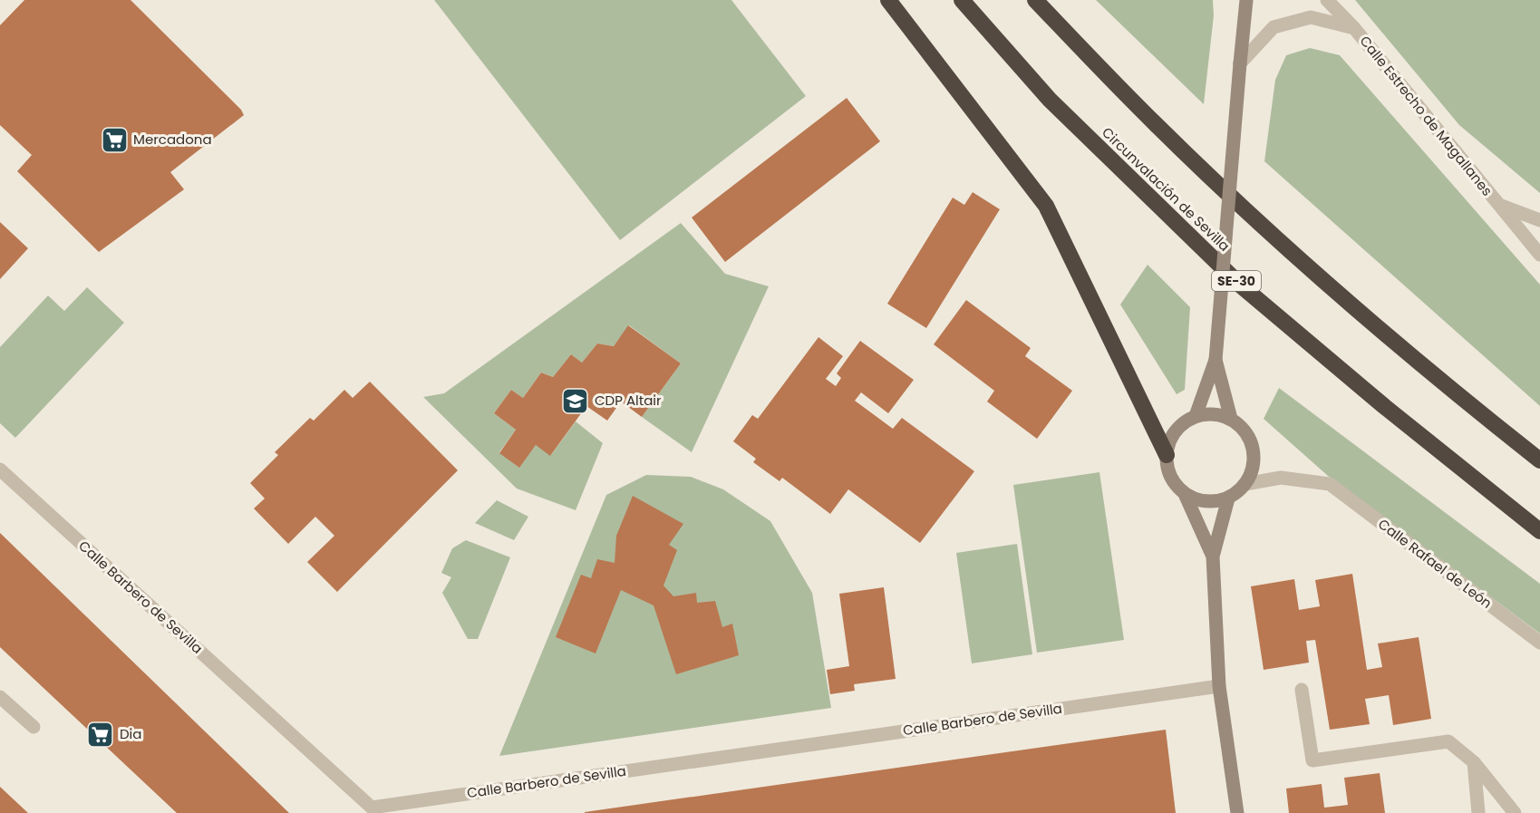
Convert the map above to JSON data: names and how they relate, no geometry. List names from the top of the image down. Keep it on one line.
{"streets":{"highway":["Circunvalación de Sevilla","SE-30"],"street":["Calle Estrecho de Magallanes","Calle Rafael de León","Calle Barbero de Sevilla"]},"places":{"supermarket":["Mercadona","Dia"],"school or university":["CDP Altair"]}}
